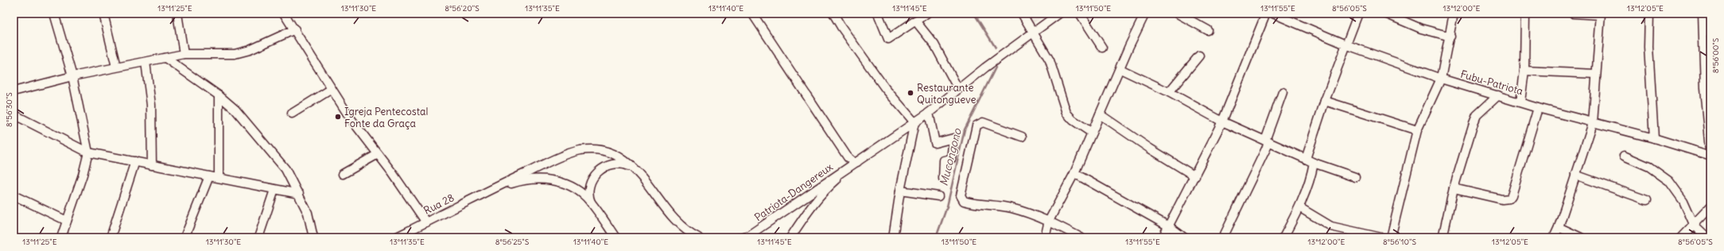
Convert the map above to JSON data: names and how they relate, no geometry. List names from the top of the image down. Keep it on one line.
{"streets":{"street":["Fubu-Patriota","Patriota-Dangereux","Rua 28"]},"water":["Mucongono"],"places":["Restaurante Quitongueve","Igreja Pentecostal Fonte da Graça"],"coordinates":["13°11'25\"E","13°11'30\"E","8°56'20\"S","13°11'35\"E","13°11'40\"E","13°11'45\"E","13°11'50\"E","13°11'55\"E","8°56'05\"S","13°12'00\"E","13°12'05\"E","8°56'00\"S","8°56'30\"S","8°56'25\"S","8°56'10\"S"]}
